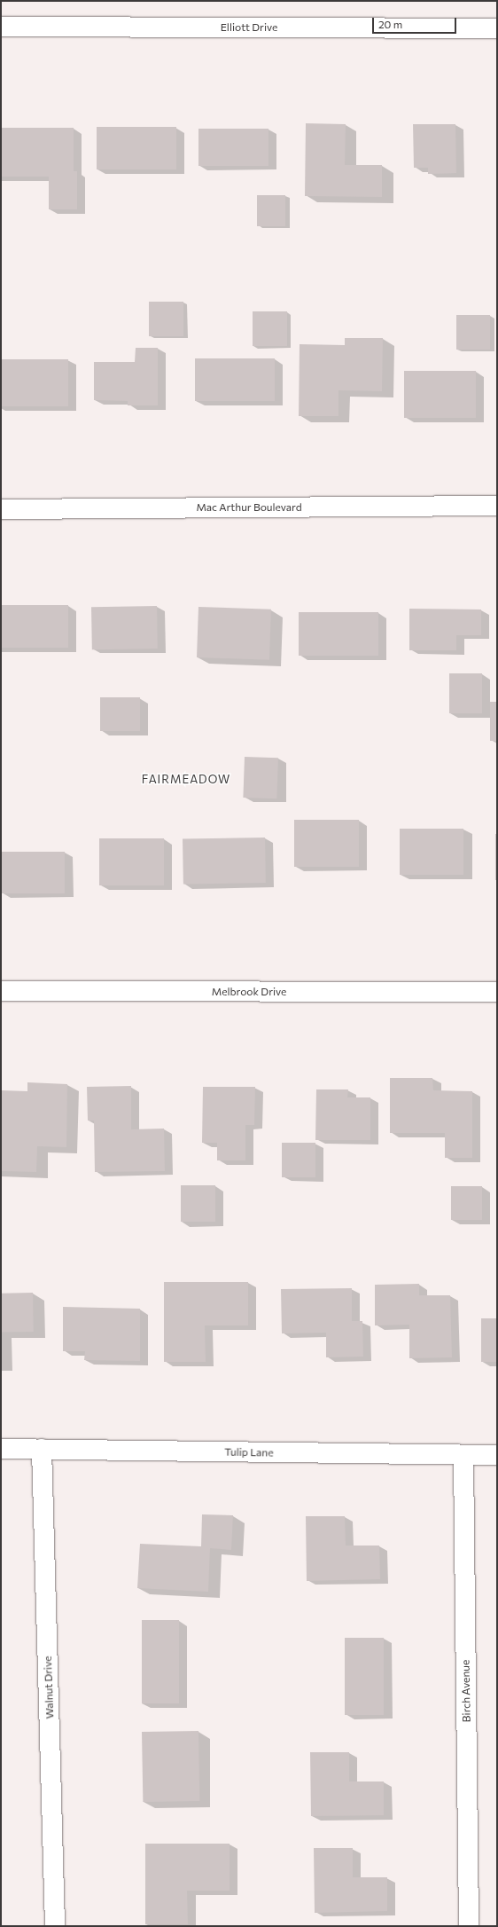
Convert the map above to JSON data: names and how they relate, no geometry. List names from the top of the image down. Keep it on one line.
{"streets":{"street":["Elliott Drive","Mac Arthur Boulevard","Melbrook Drive","Tulip Lane","Walnut Drive","Birch Avenue"]},"crossings":[["Tulip Lane","Walnut Drive"],["Tulip Lane","Birch Avenue"]],"districts":["FAIRMEADOW"],"scale_bar":"20 m"}
